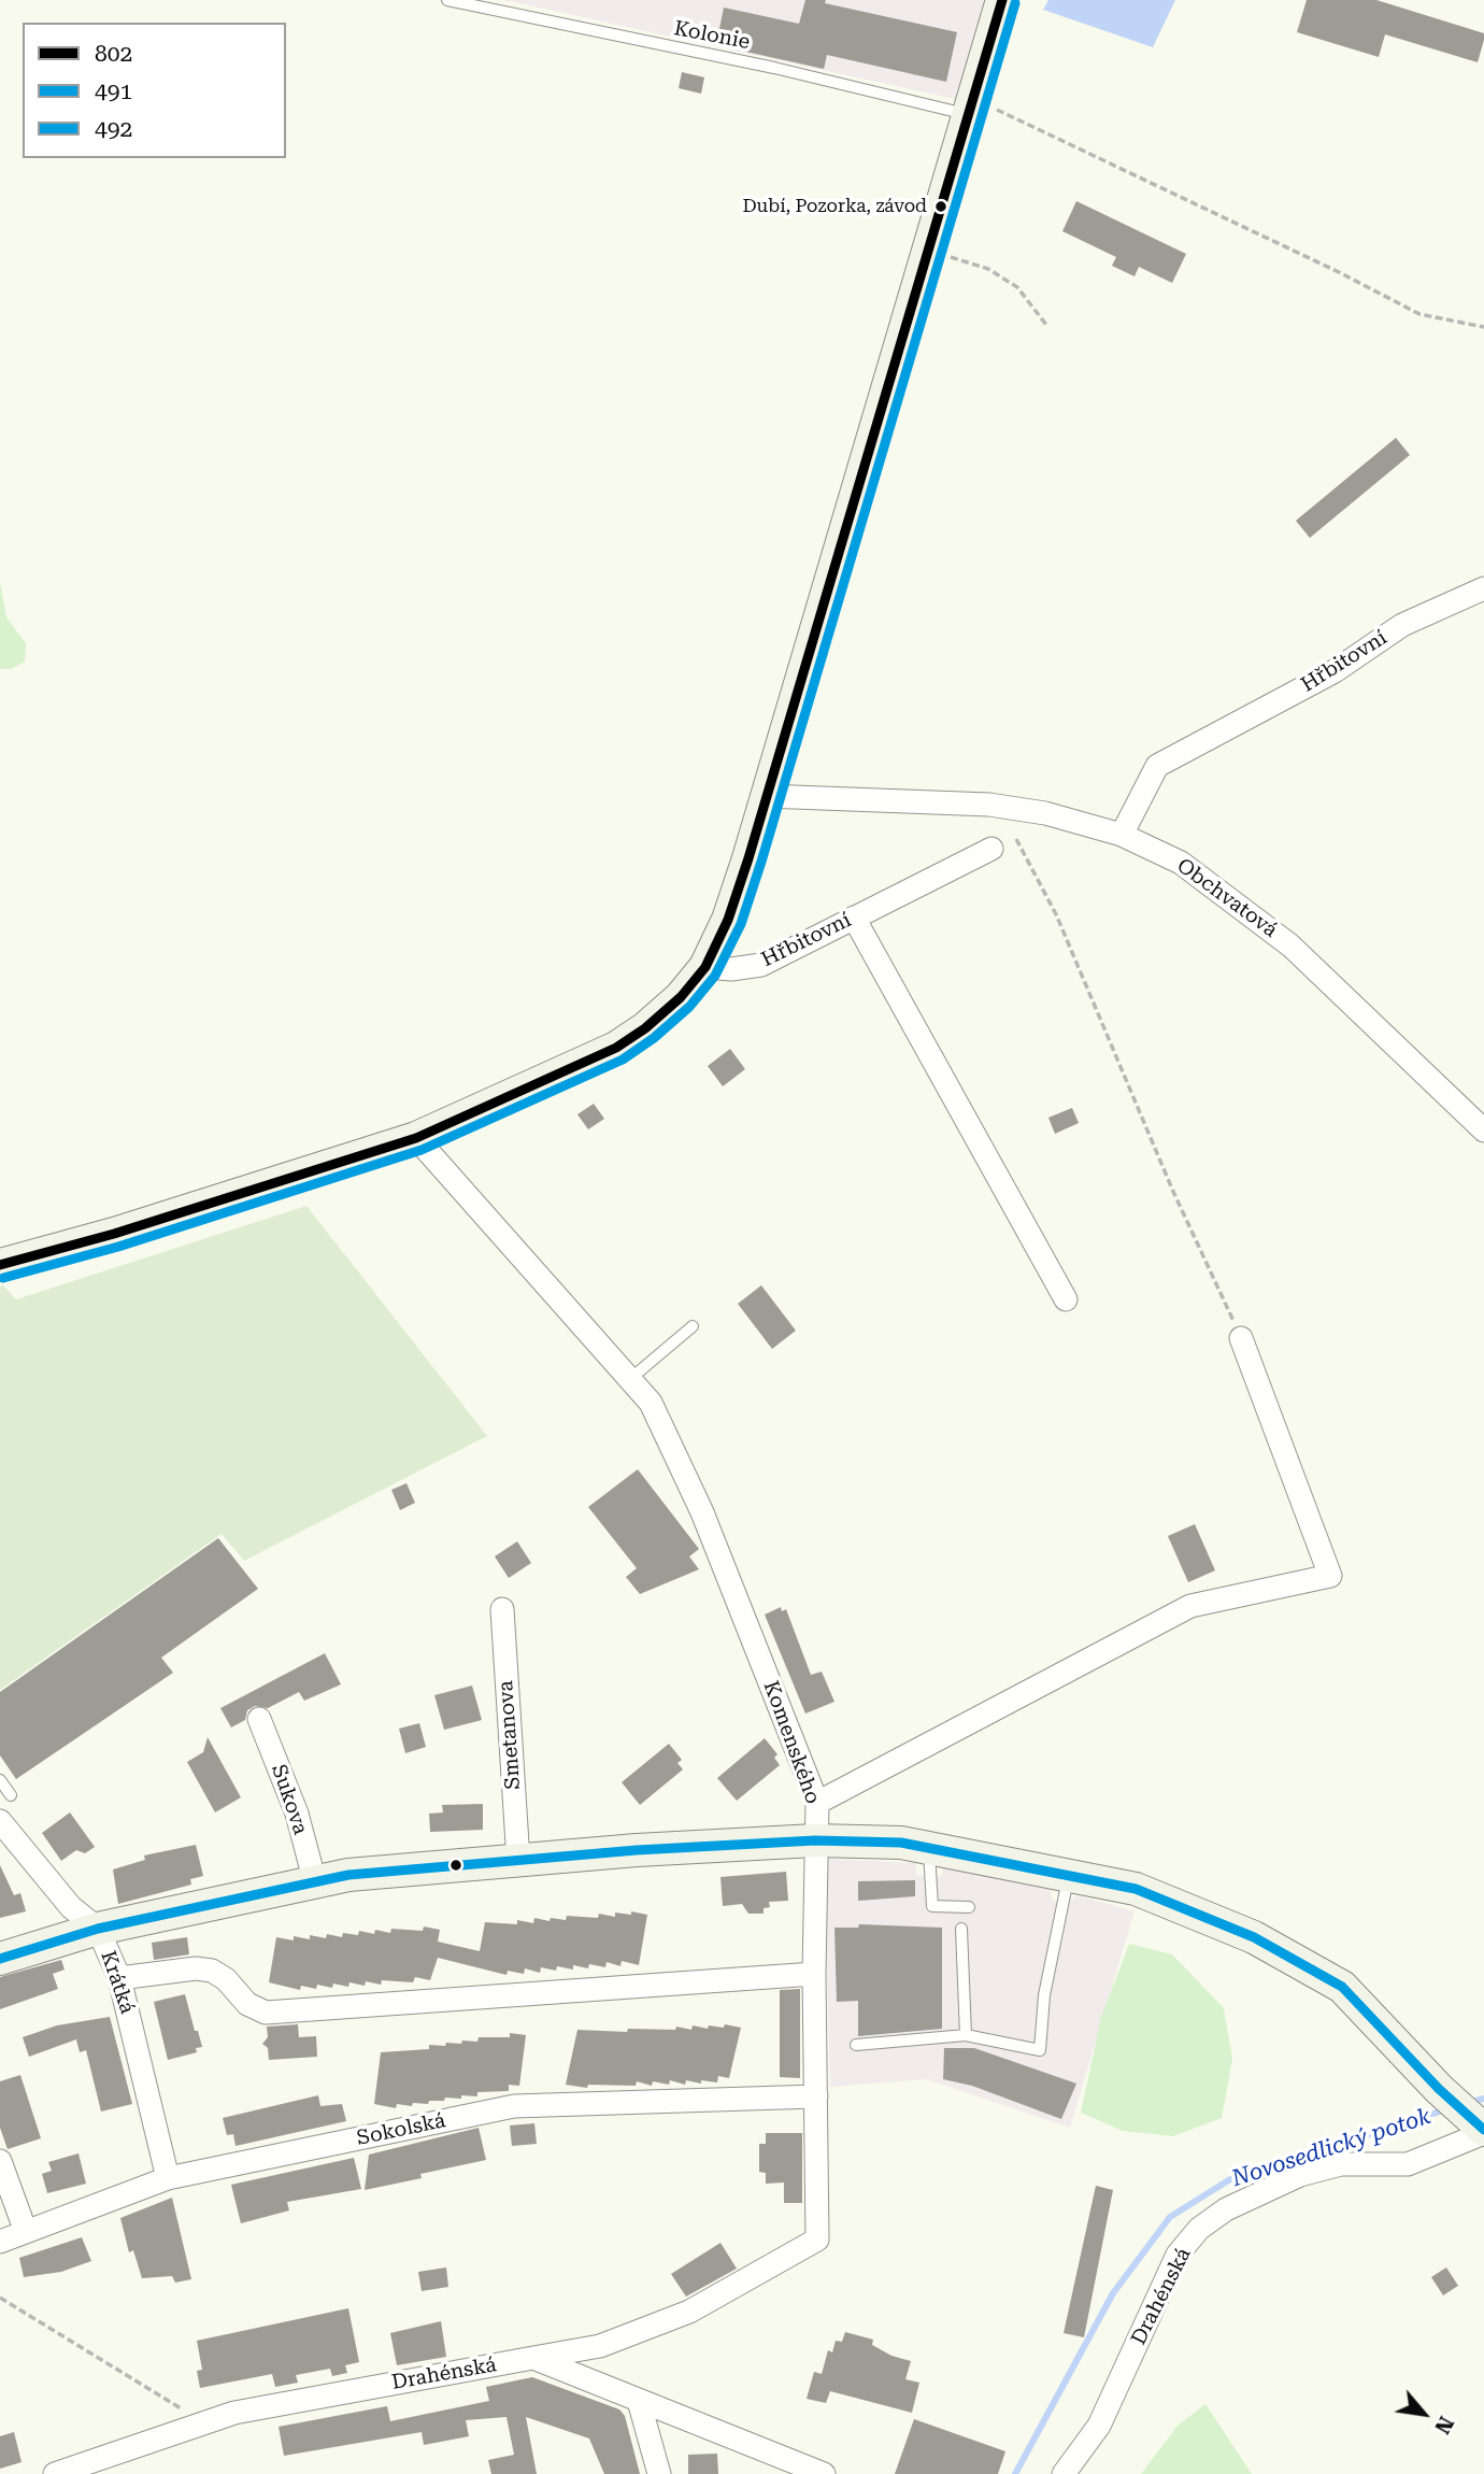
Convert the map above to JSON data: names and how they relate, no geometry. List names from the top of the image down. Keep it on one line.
{"streets":{"street":["Hřbitovní","Obchvatová","Smetanova","Komenského","Sukova","Krátká","Sokolská","Drahénská"],"lane":["Kolonie"]},"crossings":[["Hřbitovní","Obchvatová"],["Komenského","Sokolská"],["Komenského","Drahénská"],["Krátká","Sokolská"]],"water":["Novosedlický potok"],"places":["Dubí, Pozorka, závod"],"lines":["transit line 802","transit line 491","transit line 492"],"legend":["802","491","492"],"north":"bottom right"}
